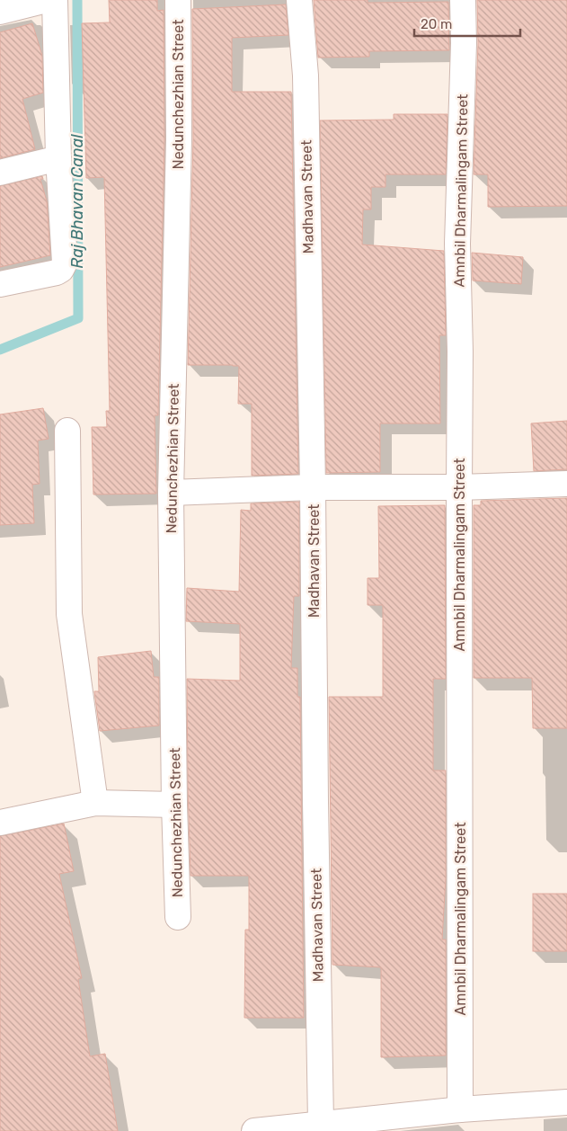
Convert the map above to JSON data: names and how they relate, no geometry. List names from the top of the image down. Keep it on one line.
{"streets":{"street":["Nedunchezhian Street","Amnbil Dharmalingam Street","Madhavan Street"]},"water":["Raj Bhavan Canal"],"scale_bar":"20 m"}
